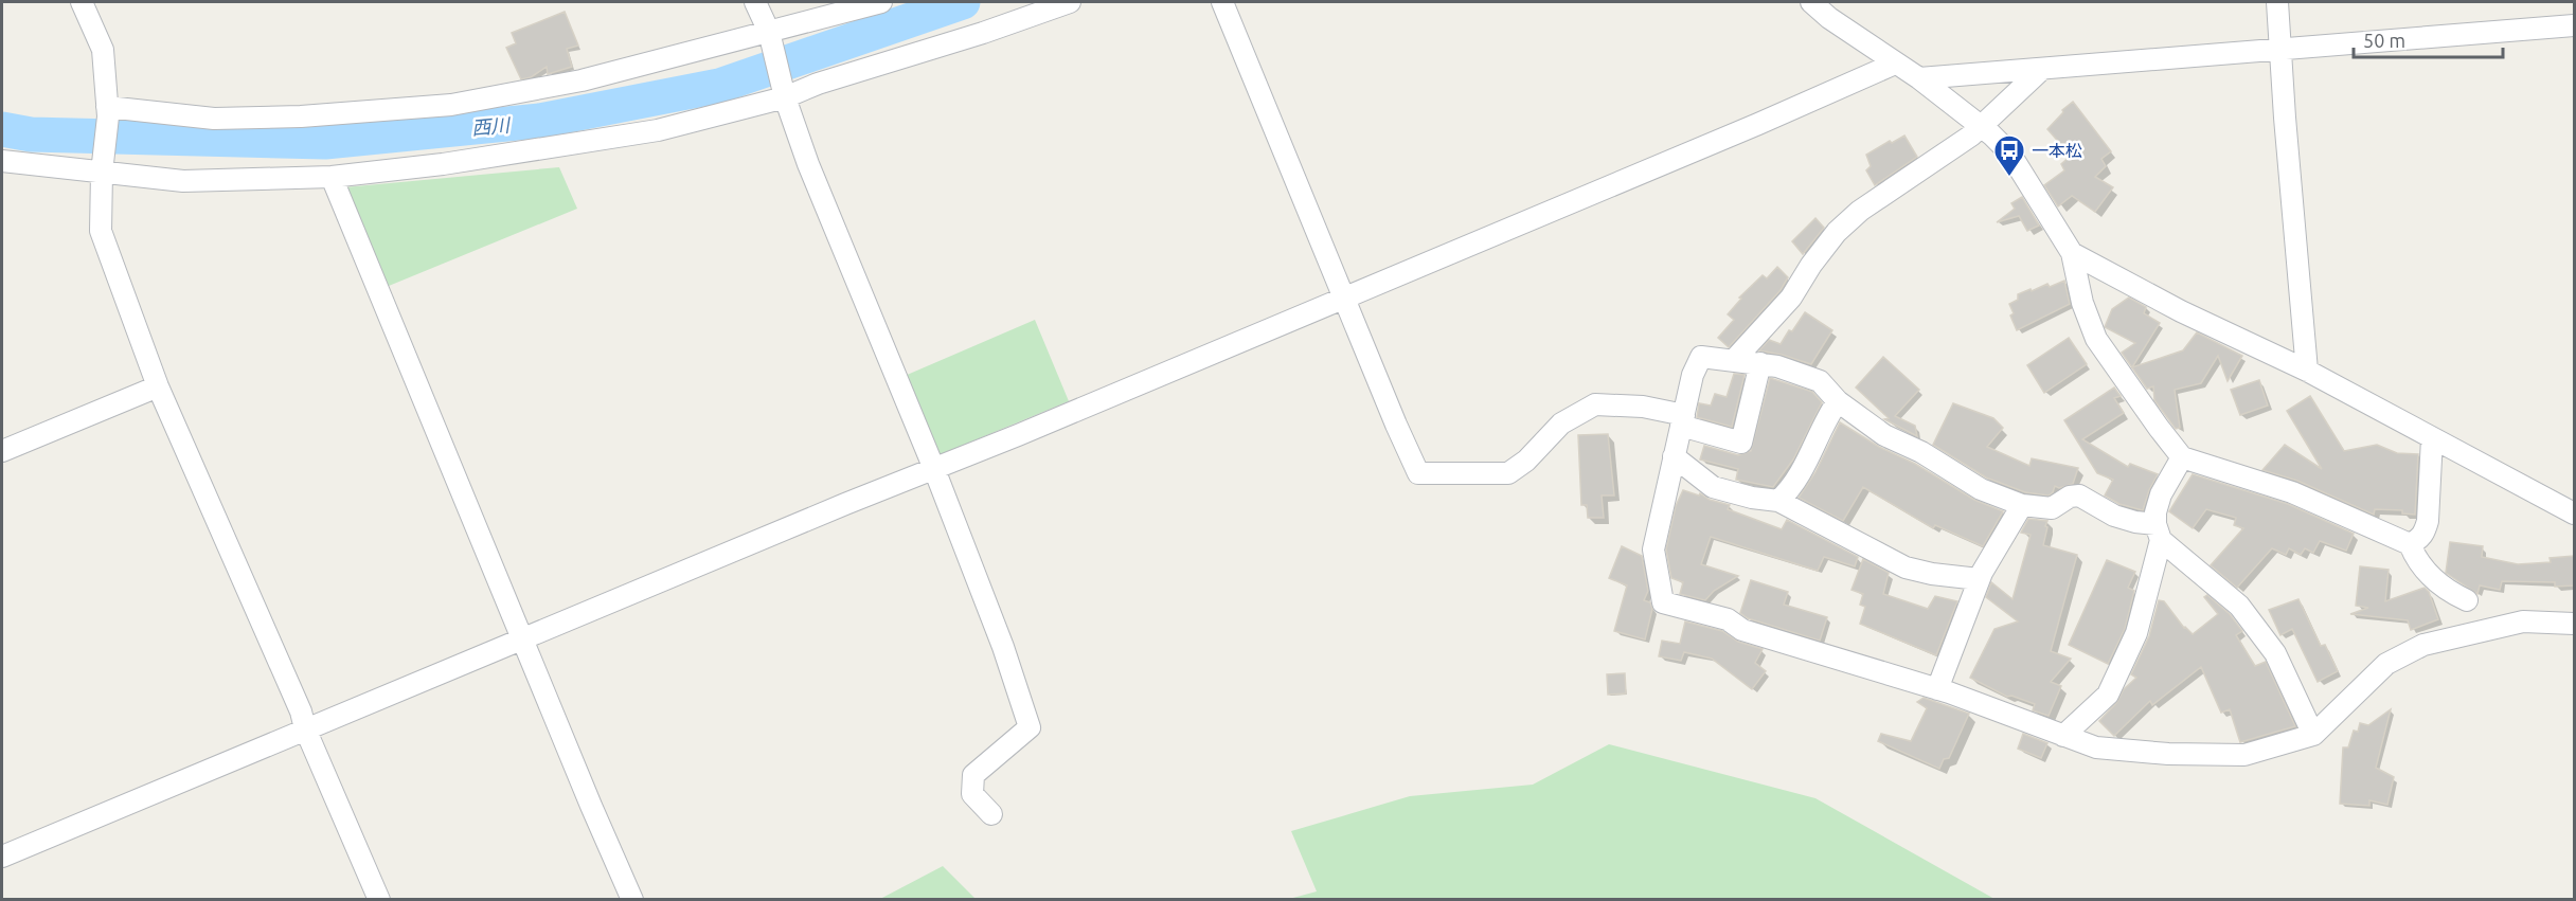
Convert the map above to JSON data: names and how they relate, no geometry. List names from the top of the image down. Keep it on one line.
{"water":["西川"],"places":{"bus stop":["一本松"]},"scale_bar":"50 m"}
